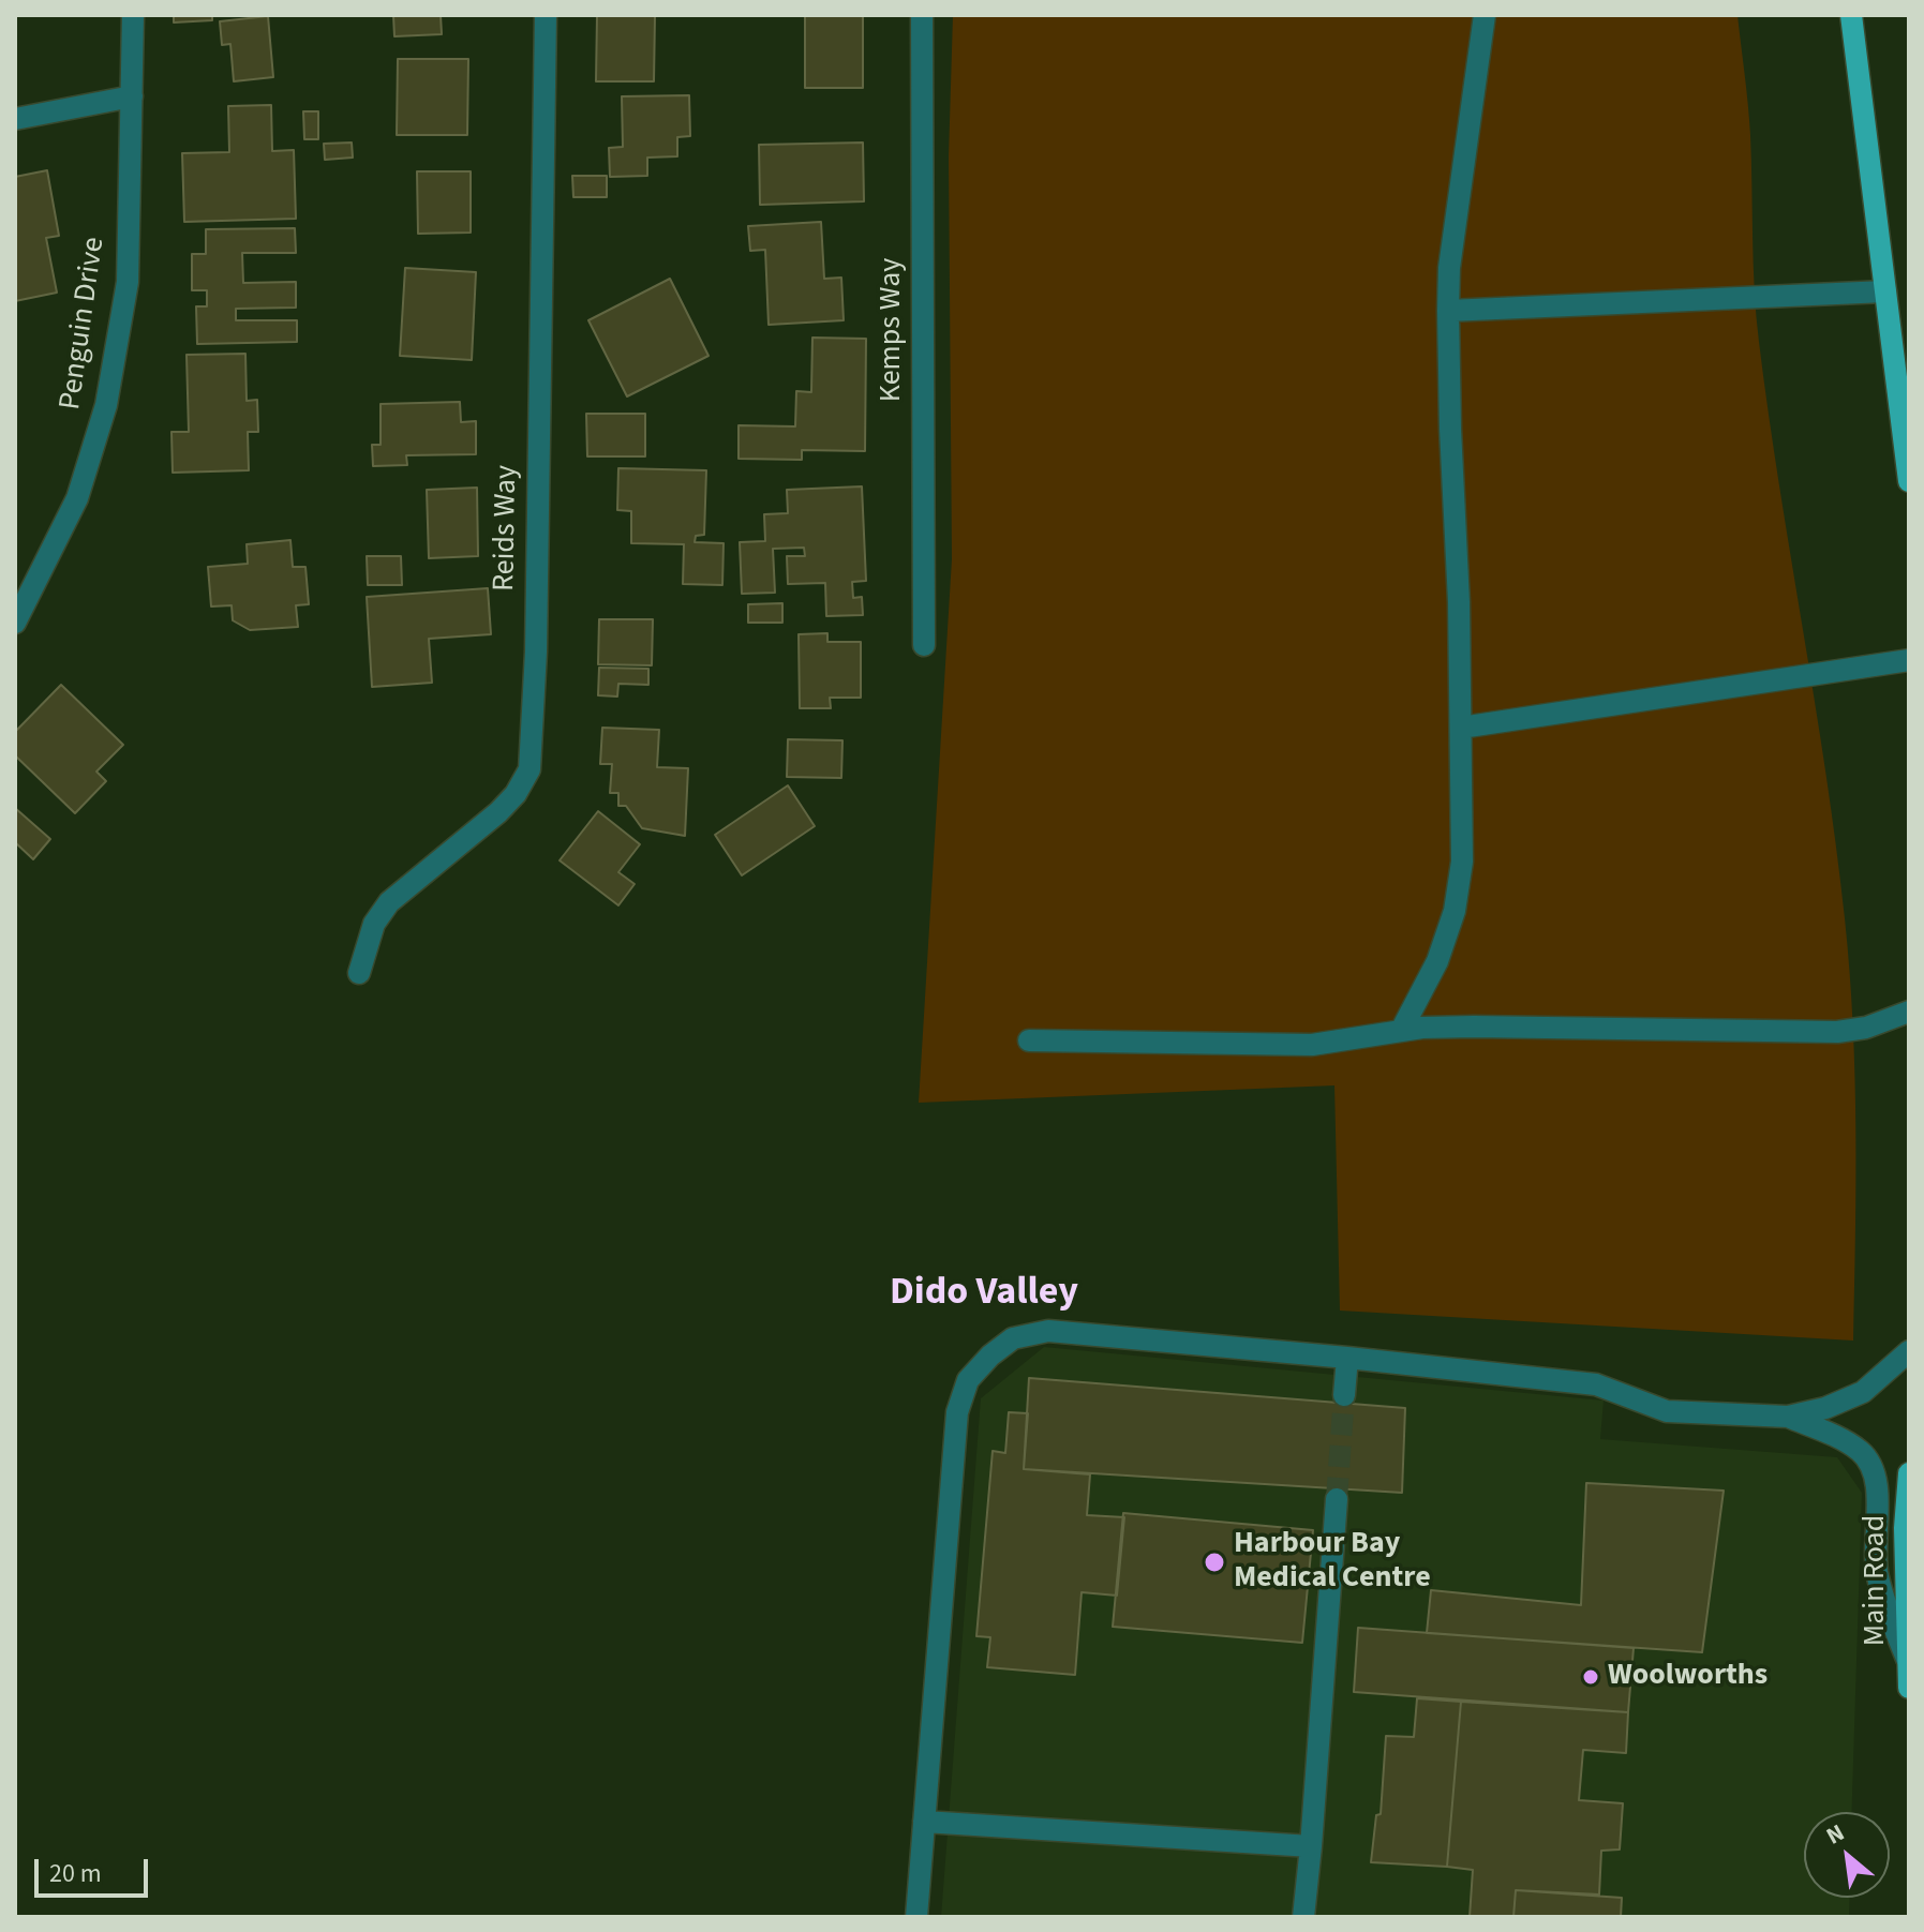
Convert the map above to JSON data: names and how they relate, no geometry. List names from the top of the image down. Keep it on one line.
{"streets":{"main road":["Main Road"],"street":["Penguin Drive","Kemps Way","Reids Way"]},"districts":["Dido Valley"],"places":["Harbour Bay Medical Centre","Woolworths"],"scale_bar":"20 m","north":"top left"}
